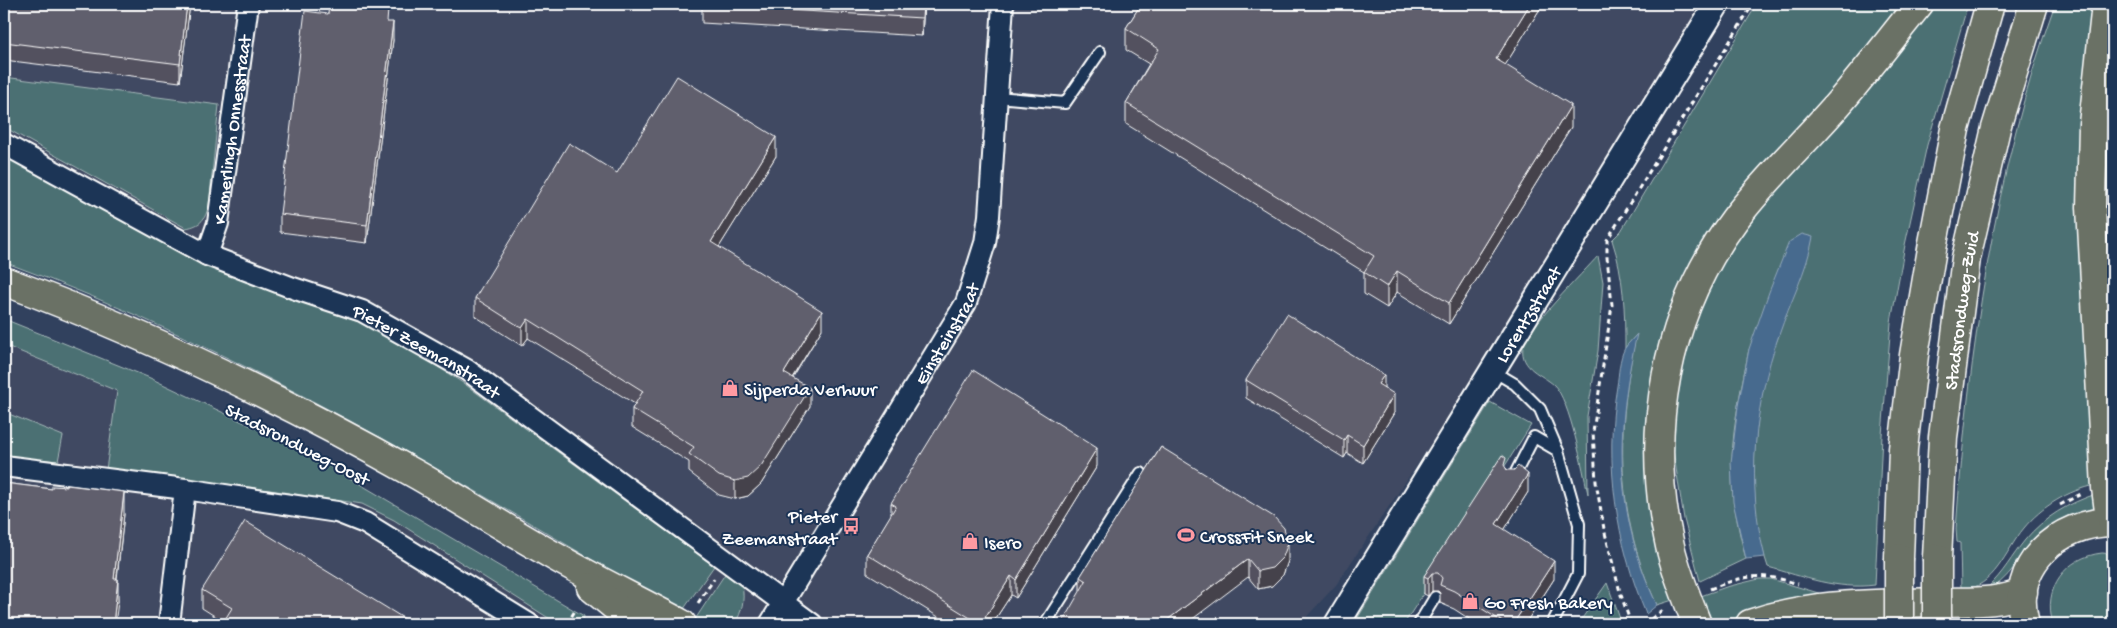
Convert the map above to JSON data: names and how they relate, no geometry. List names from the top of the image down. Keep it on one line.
{"streets":{"main road":["Stadsrondweg-Zuid","Stadsrondweg-Oost"],"street":["Kamerlingh Onnesstraat","Lorentzstraat","Einsteinstraat","Pieter Zeemanstraat"]},"crossings":[["Kamerlingh Onnesstraat","Pieter Zeemanstraat"],["Einsteinstraat","Pieter Zeemanstraat"]],"places":{"shop":["Sijperda Verhuur","Isero","Go Fresh Bakery"],"bus stop":["Pieter Zeemanstraat"],"sports":["CrossFit Sneek"]}}
